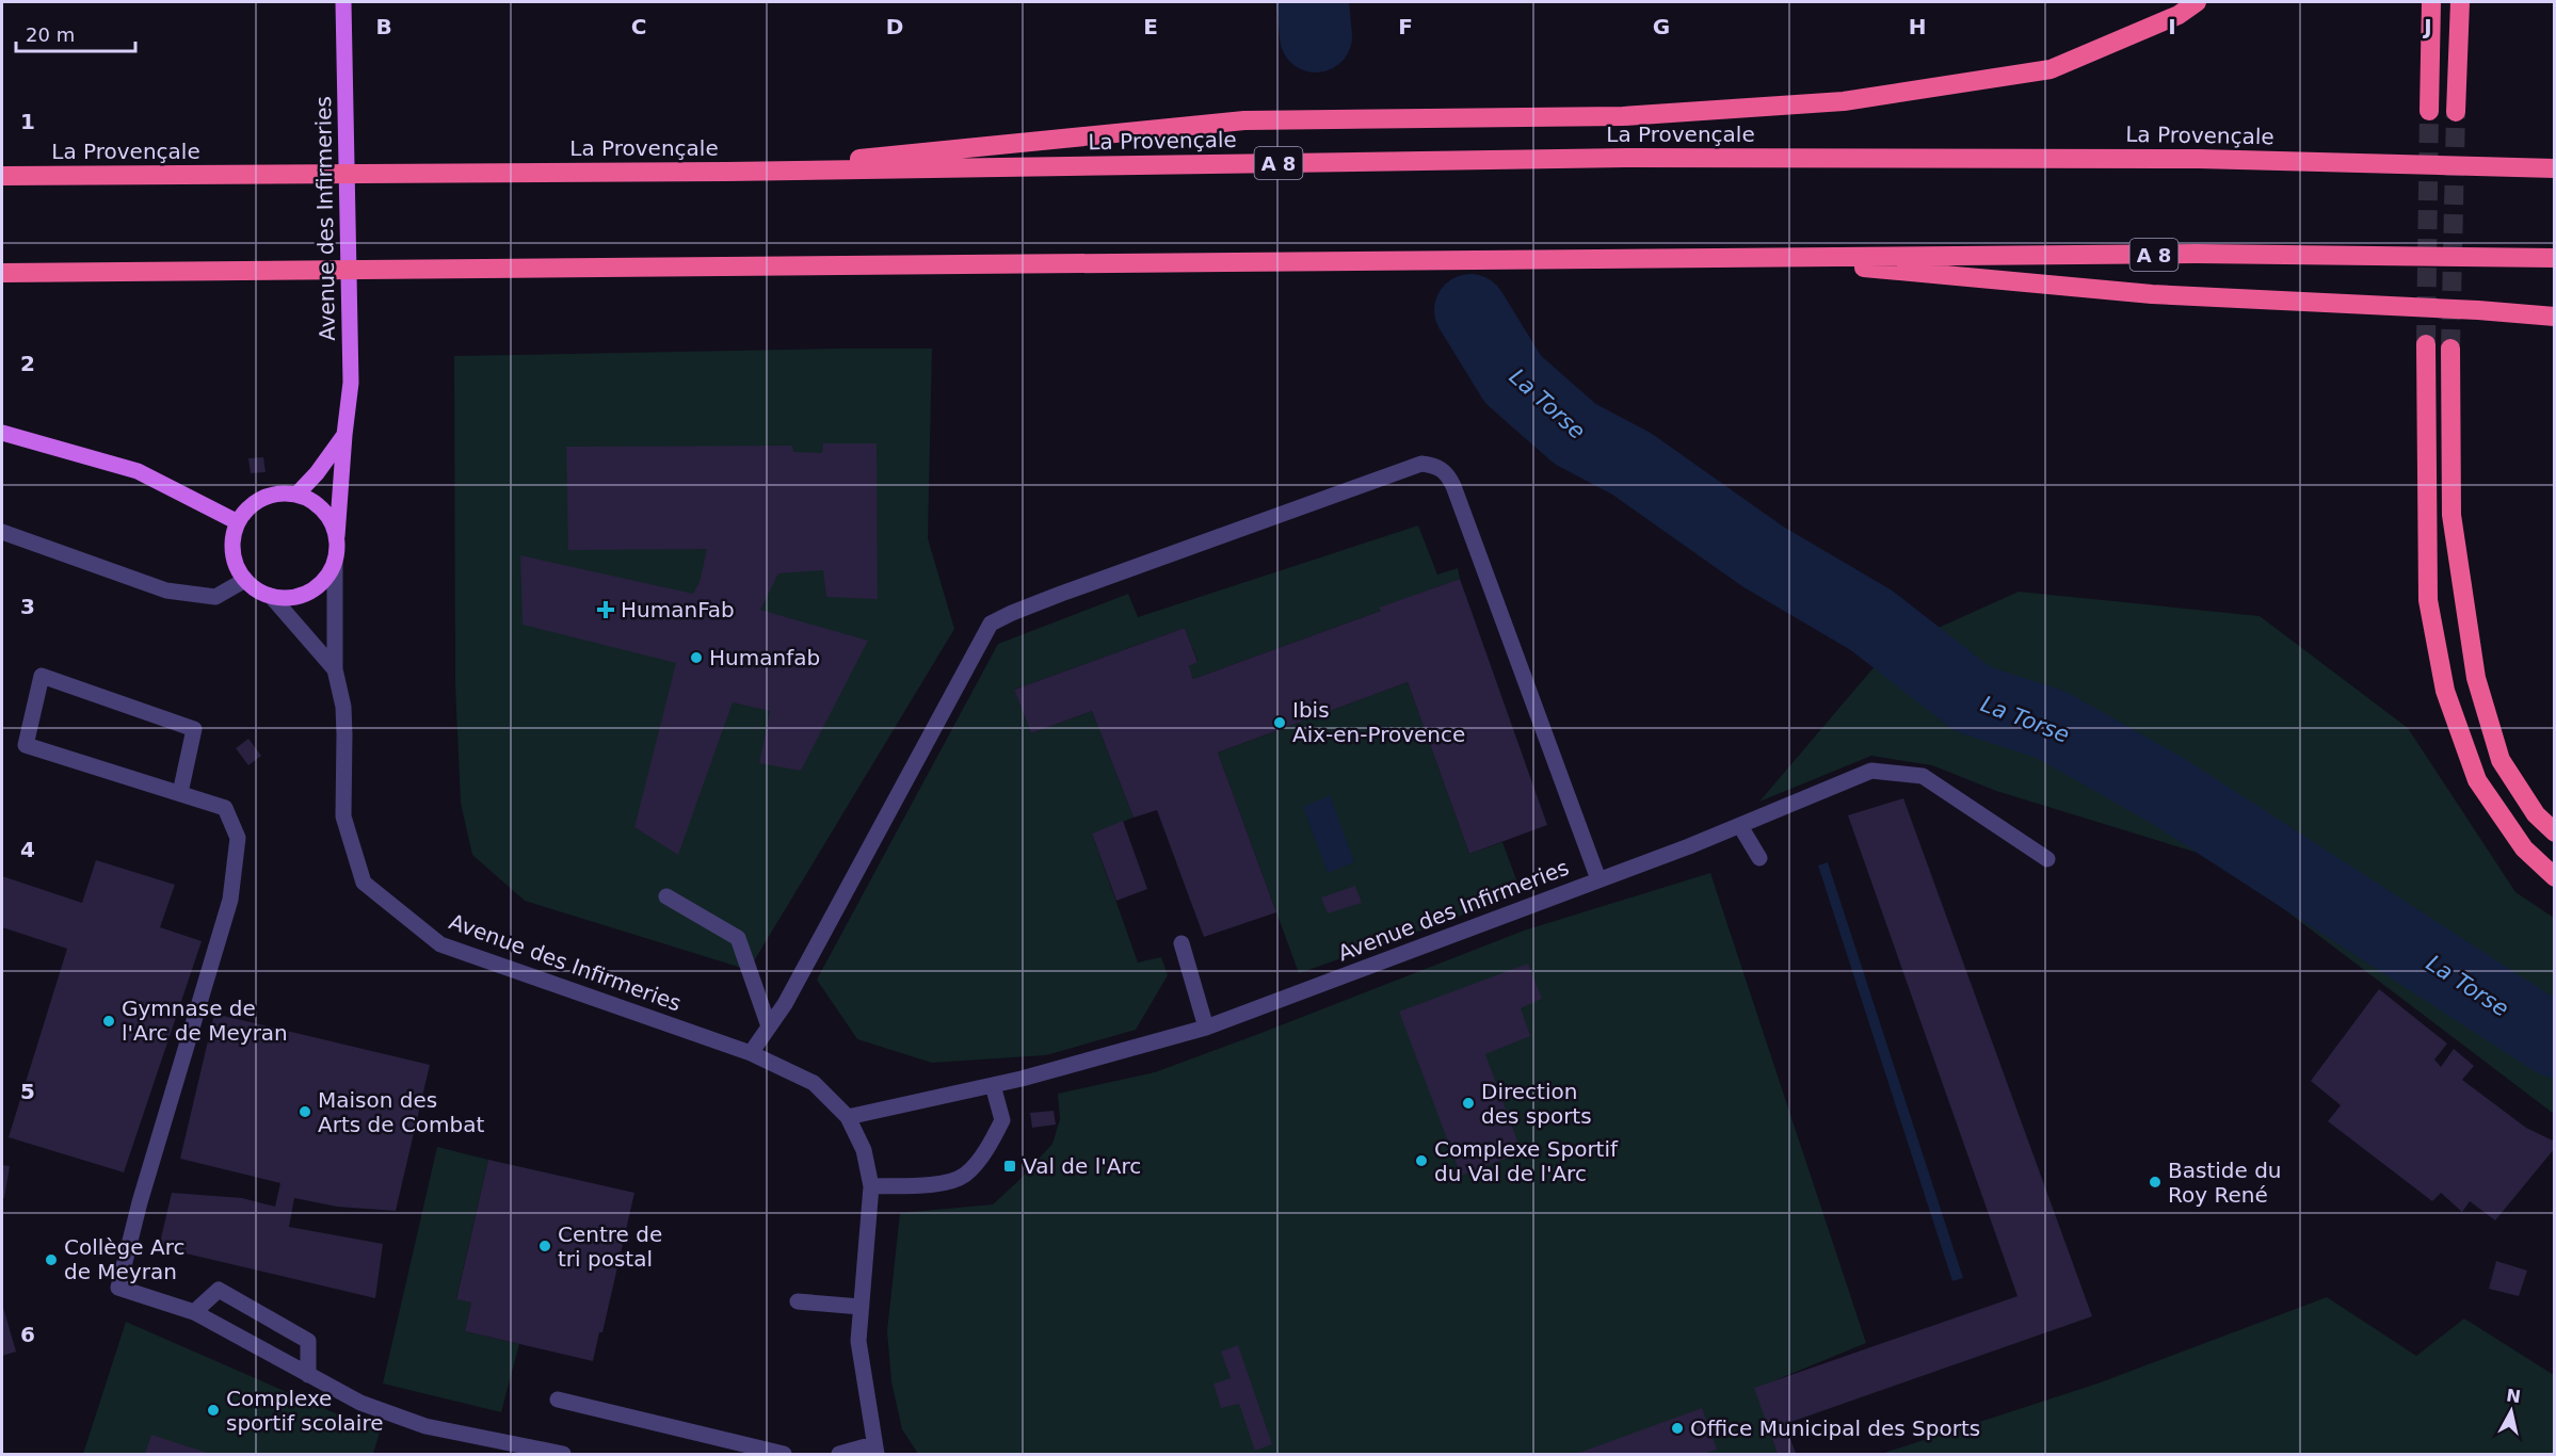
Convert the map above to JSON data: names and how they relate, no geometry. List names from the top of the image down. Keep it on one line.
{"streets":{"highway":["La Provençale","A 8"],"main road":["Avenue des Infirmeries"]},"water":["La Torse"],"places":{"health":["HumanFab"],"other":["Humanfab","Ibis Aix-en-Provence","Gymnase de l'Arc de Meyran","Direction des sports","Maison des Arts de Combat","Complexe Sportif du Val de l'Arc","Bastide du Roy René","Centre de tri postal","Collège Arc de Meyran","Complexe sportif scolaire","Office Municipal des Sports"],"transit":["Val de l'Arc"]},"scale_bar":"20 m","north":"top","grid":{"columns":["B","C","D","E","F","G","H","I","J"],"rows":["1","2","3","4","5","6"]}}
